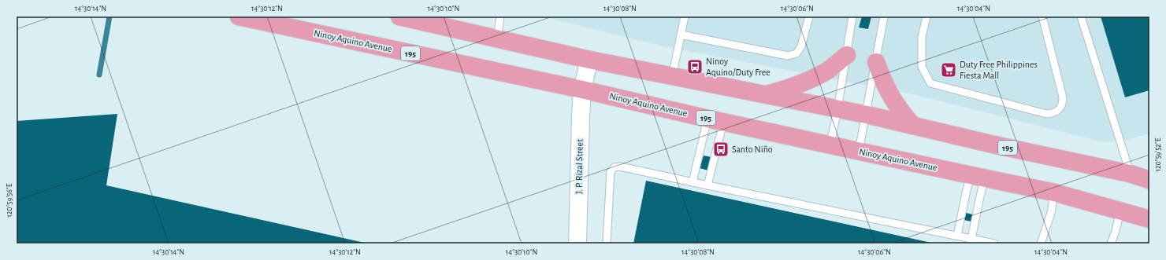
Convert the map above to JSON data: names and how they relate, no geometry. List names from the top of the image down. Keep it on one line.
{"streets":{"main road":["Ninoy Aquino Avenue","195"],"street":["J. P. Rizal Street"]},"crossings":[["Ninoy Aquino Avenue","J. P. Rizal Street"],["195","J. P. Rizal Street"]],"places":{"bus stop":["Ninoy Aquino/Duty Free","Santo Niño"],"supermarket":["Duty Free Philippines Fiesta Mall"]},"coordinates":["14°30'14\"N","14°30'12\"N","14°30'10\"N","14°30'08\"N","14°30'06\"N","14°30'04\"N","120°59'52\"E","120°59'56\"E"]}
